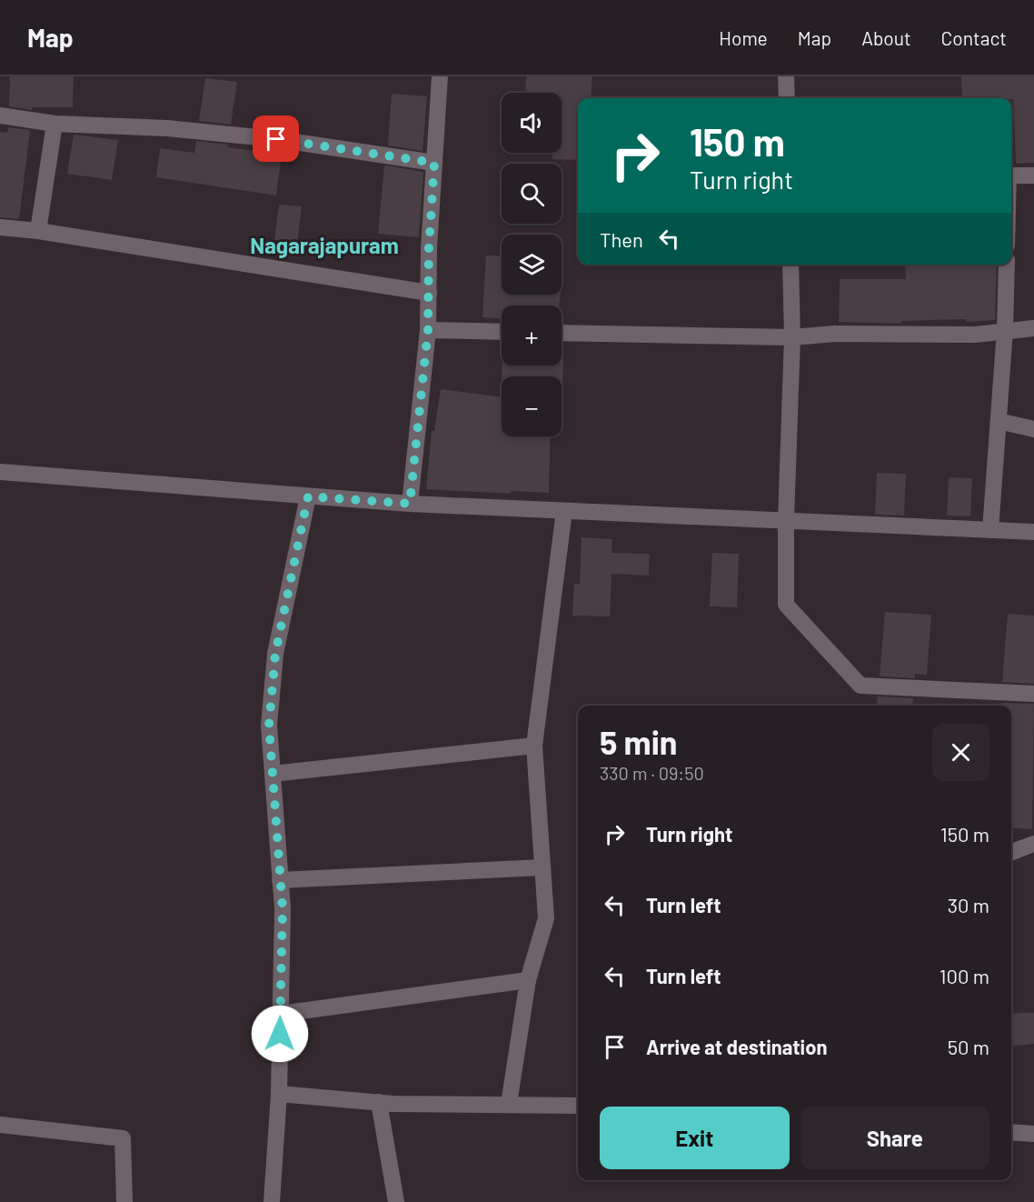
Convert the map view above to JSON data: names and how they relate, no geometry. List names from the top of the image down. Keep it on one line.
{"districts":["Nagarajapuram"],"page":{"header":"Map","nav":["Home","Map","About","Contact"],"map_buttons":["+","−"],"turn":["150 m","Turn right"],"then":"Then","heading":["5 min","330 m · 09:50"],"list":[{"name":"Turn right","value":"150 m"},{"name":"Turn left","value":"30 m"},{"name":"Turn left","value":"100 m"},{"name":"Arrive at destination","value":"50 m"}],"buttons":["Exit","Share"]}}
